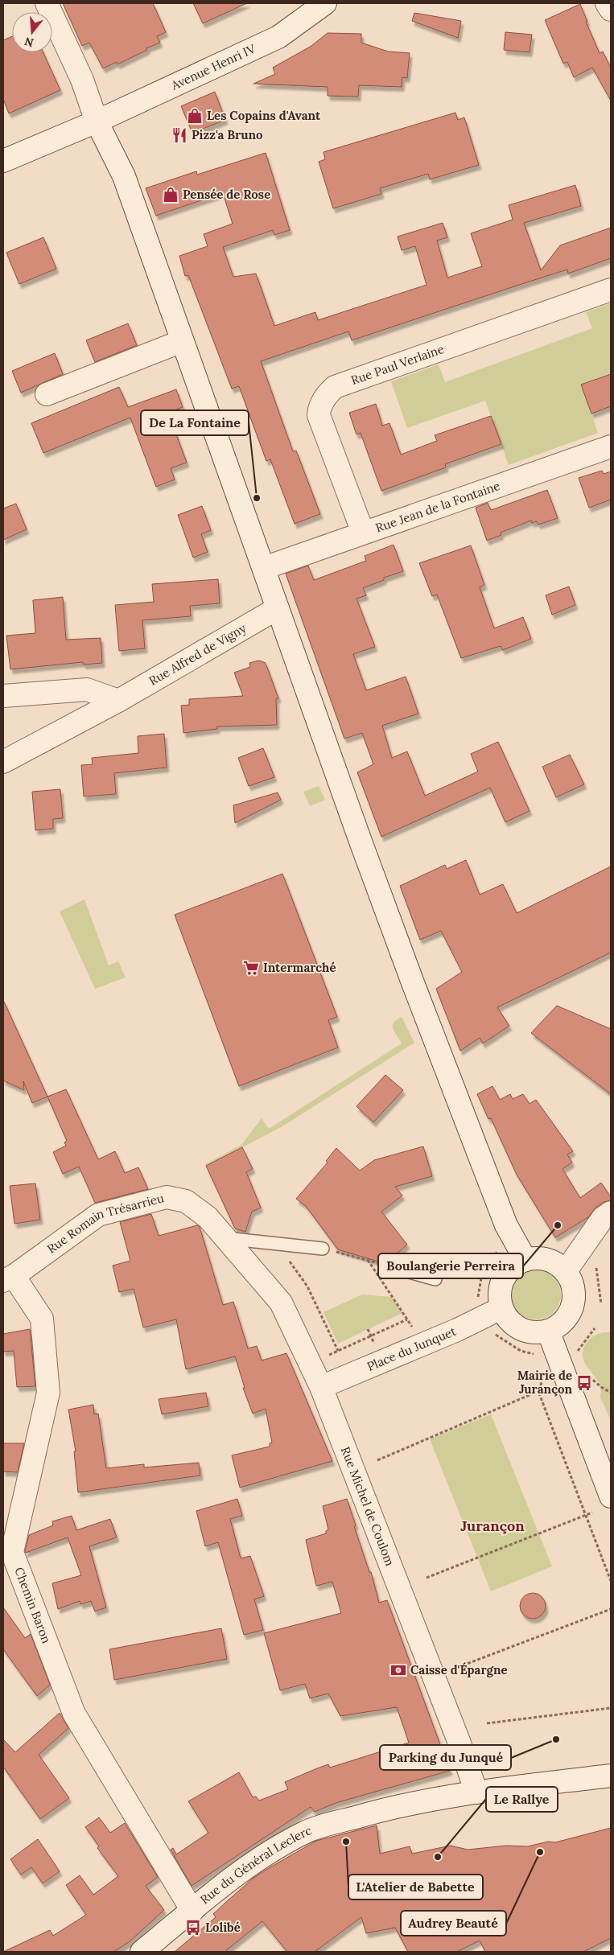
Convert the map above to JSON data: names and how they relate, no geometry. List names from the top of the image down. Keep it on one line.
{"streets":{"street":["Avenue Henri IV","Rue Paul Verlaine","Rue Jean de la Fontaine","Rue Alfred de Vigny","Rue Romain Trésarrieu","Place du Junquet","Rue Michel de Coulom","Chemin Baron","Rue du Général Leclerc"]},"crossings":[["Rue Paul Verlaine","Rue Jean de la Fontaine"],["Rue Romain Trésarrieu","Rue Michel de Coulom"],["Rue Romain Trésarrieu","Chemin Baron"],["Place du Junquet","Rue Michel de Coulom"],["Rue Michel de Coulom","Rue du Général Leclerc"],["Chemin Baron","Rue du Général Leclerc"]],"districts":["Jurançon"],"places":{"shop":["Les Copains d'Avant","Pensée de Rose"],"restaurant":["Pizz'a Bruno"],"other":["De La Fontaine","Boulangerie Perreira","Parking du Junqué","L'Atelier de Babette","Audrey Beauté","Le Rallye"],"supermarket":["Intermarché"],"bus stop":["Mairie de Jurançon","Lolibé"],"bank":["Caisse d'Épargne"]},"north":"bottom"}
